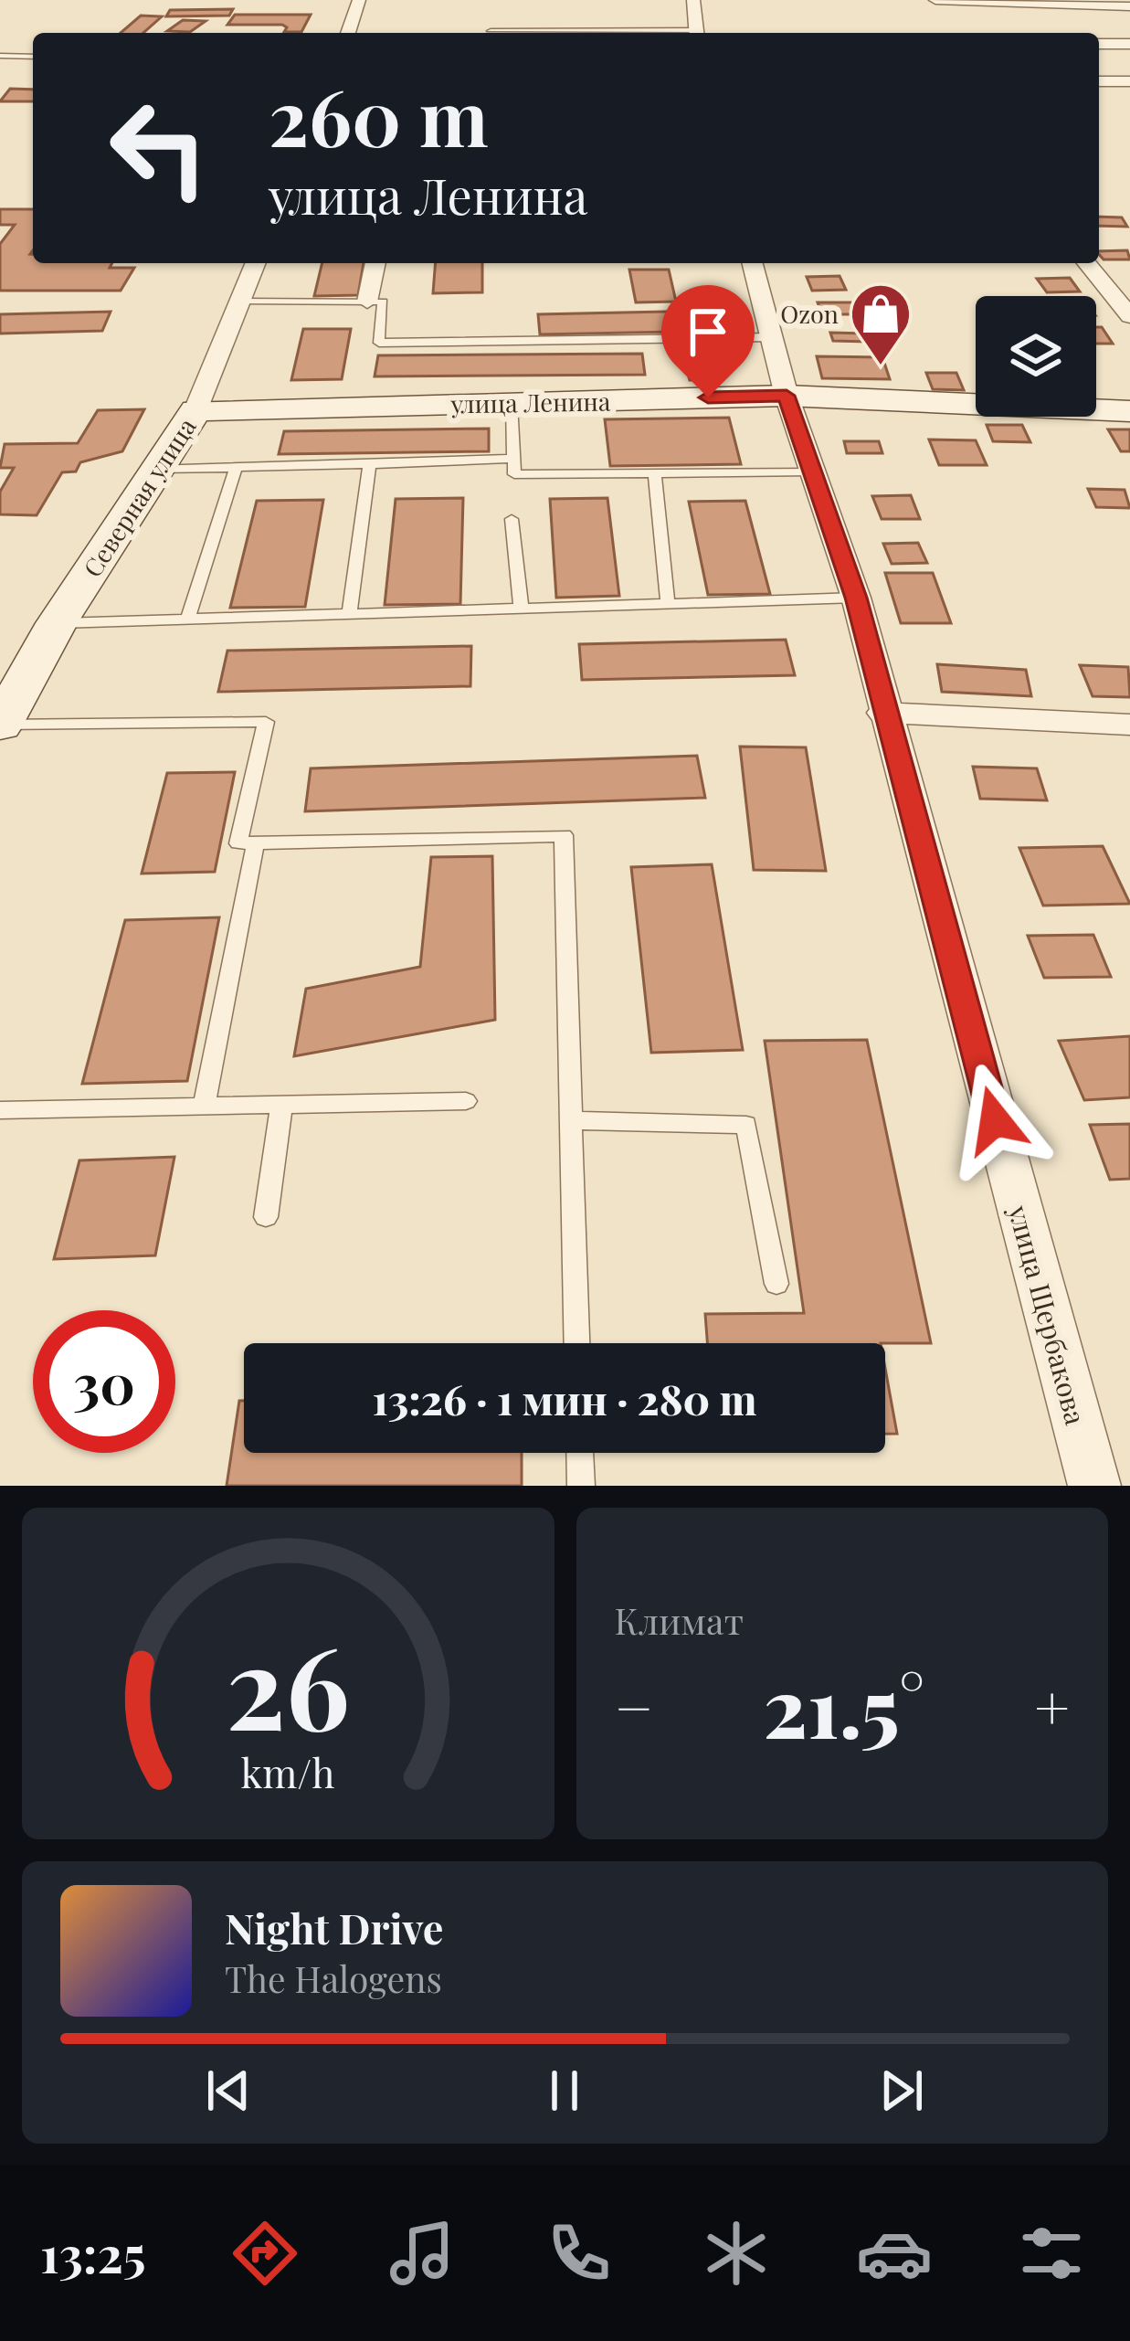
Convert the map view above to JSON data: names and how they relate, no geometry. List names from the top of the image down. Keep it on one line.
{"streets":{"street":["улица Ленина","Северная улица","улица Щербакова"]},"crossings":[["улица Ленина","Северная улица"],["улица Ленина","улица Щербакова"]],"places":{"shop":["Ozon"]},"page":{"turn":["260 m","улица Ленина"],"limit":"30","trip":"13:26 · 1 мин · 280 m","tile":"Климат","heat":["−","21.5°","+"],"song":["Night Drive","The Halogens"],"tabs":"13:25","gauge":["26","km/h"]}}
